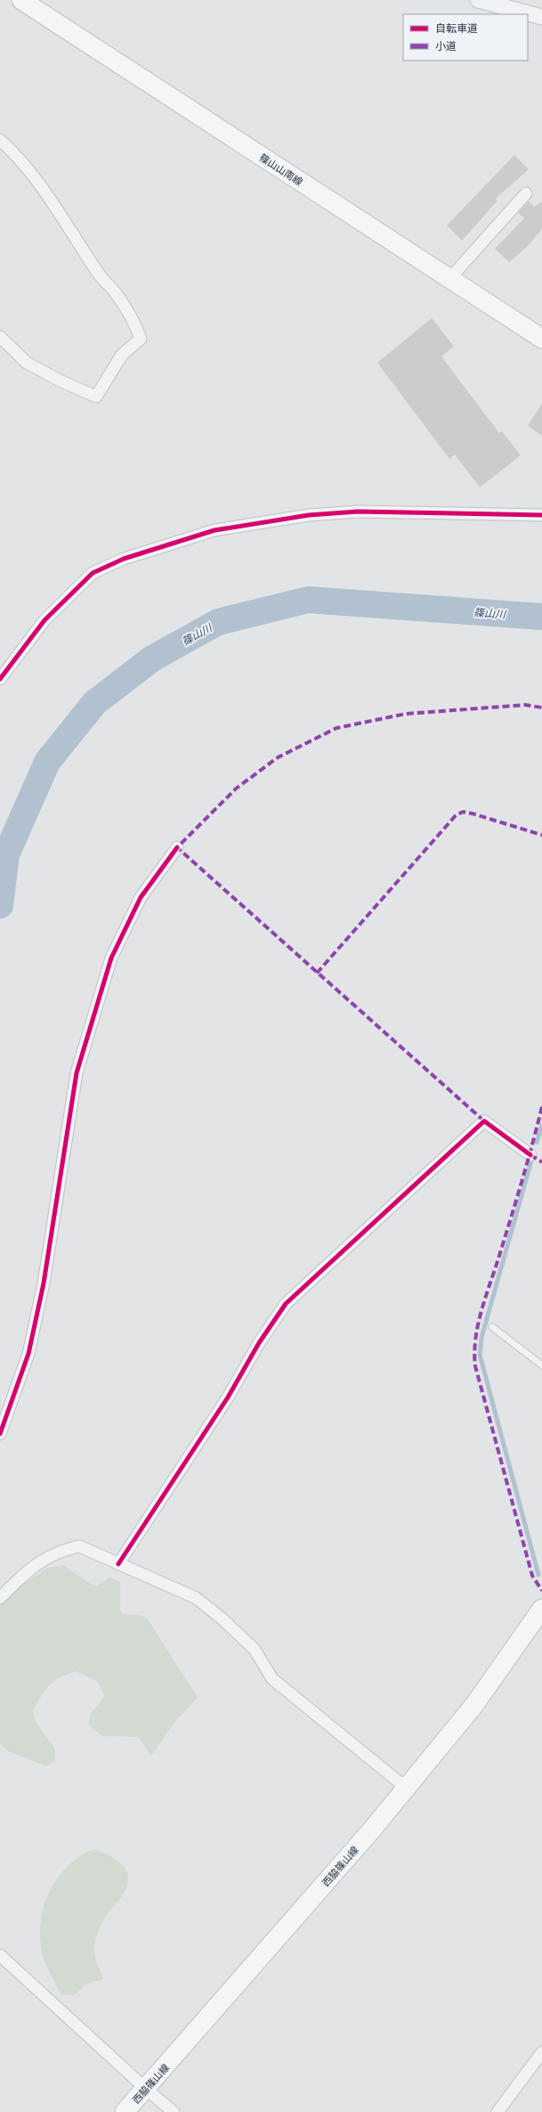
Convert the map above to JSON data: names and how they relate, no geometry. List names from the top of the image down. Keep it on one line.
{"streets":{"main road":["篠山山南線","西脇篠山線"]},"water":["篠山川"],"legend":["自転車道","小道"]}
